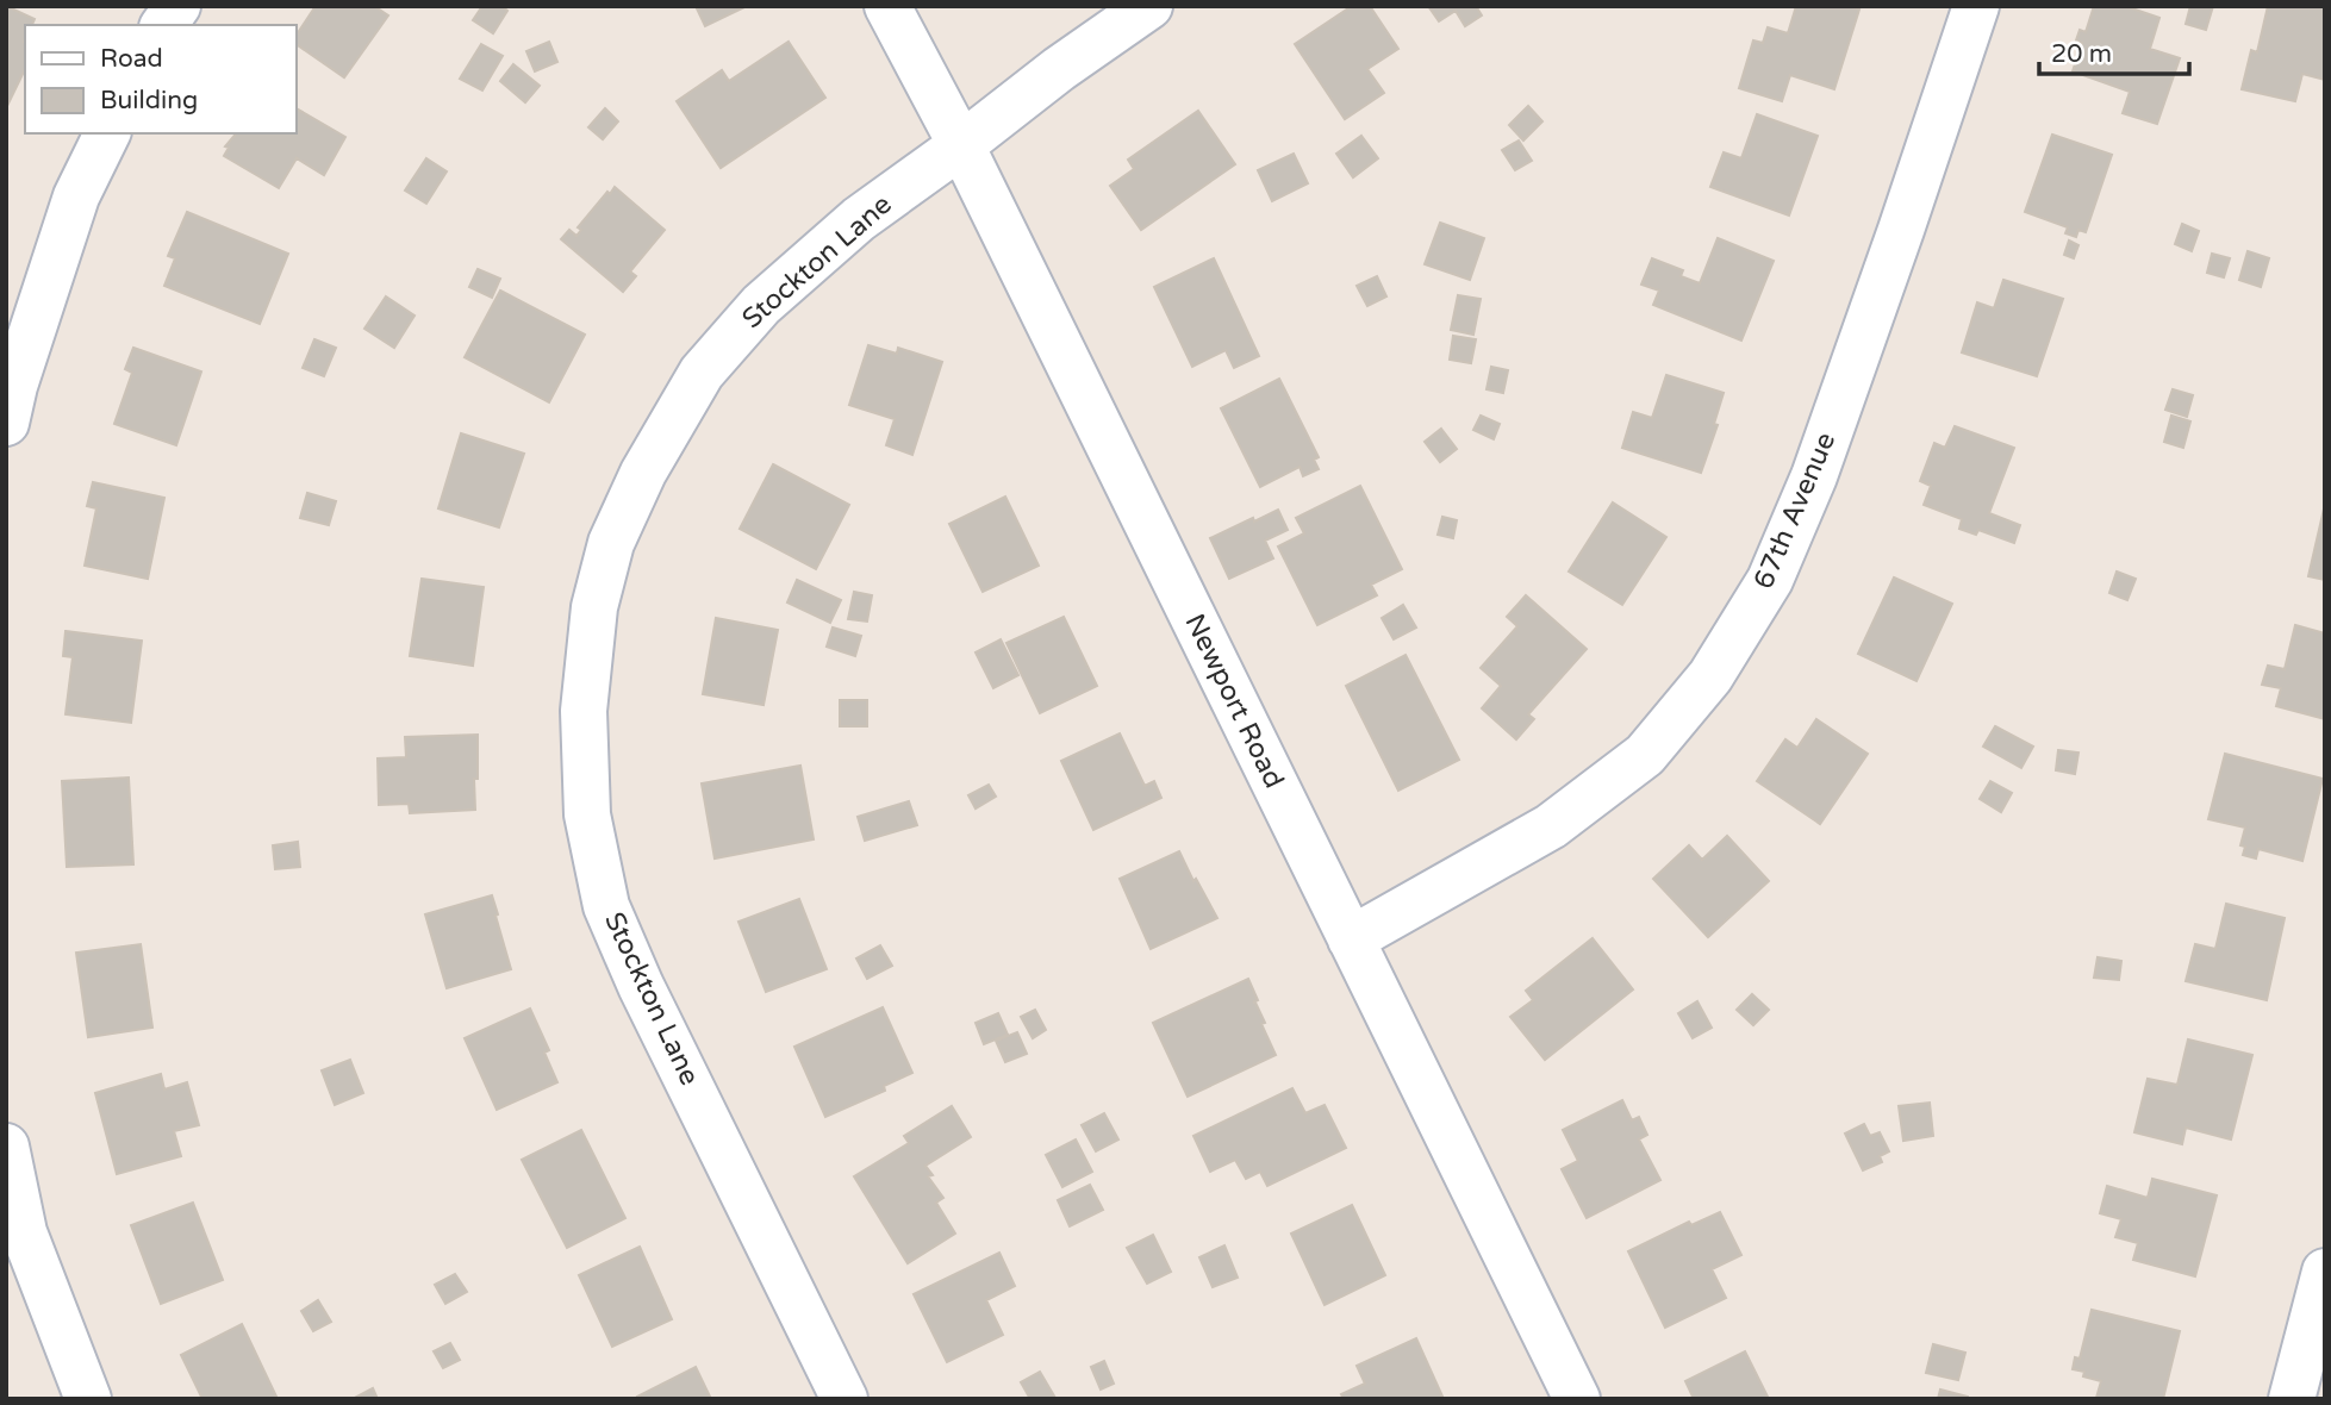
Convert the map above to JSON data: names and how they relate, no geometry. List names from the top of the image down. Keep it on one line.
{"streets":{"street":["Stockton Lane","67th Avenue","Newport Road"]},"crossings":[["Stockton Lane","Newport Road"],["67th Avenue","Newport Road"]],"legend":["Road","Building"],"scale_bar":"20 m"}
